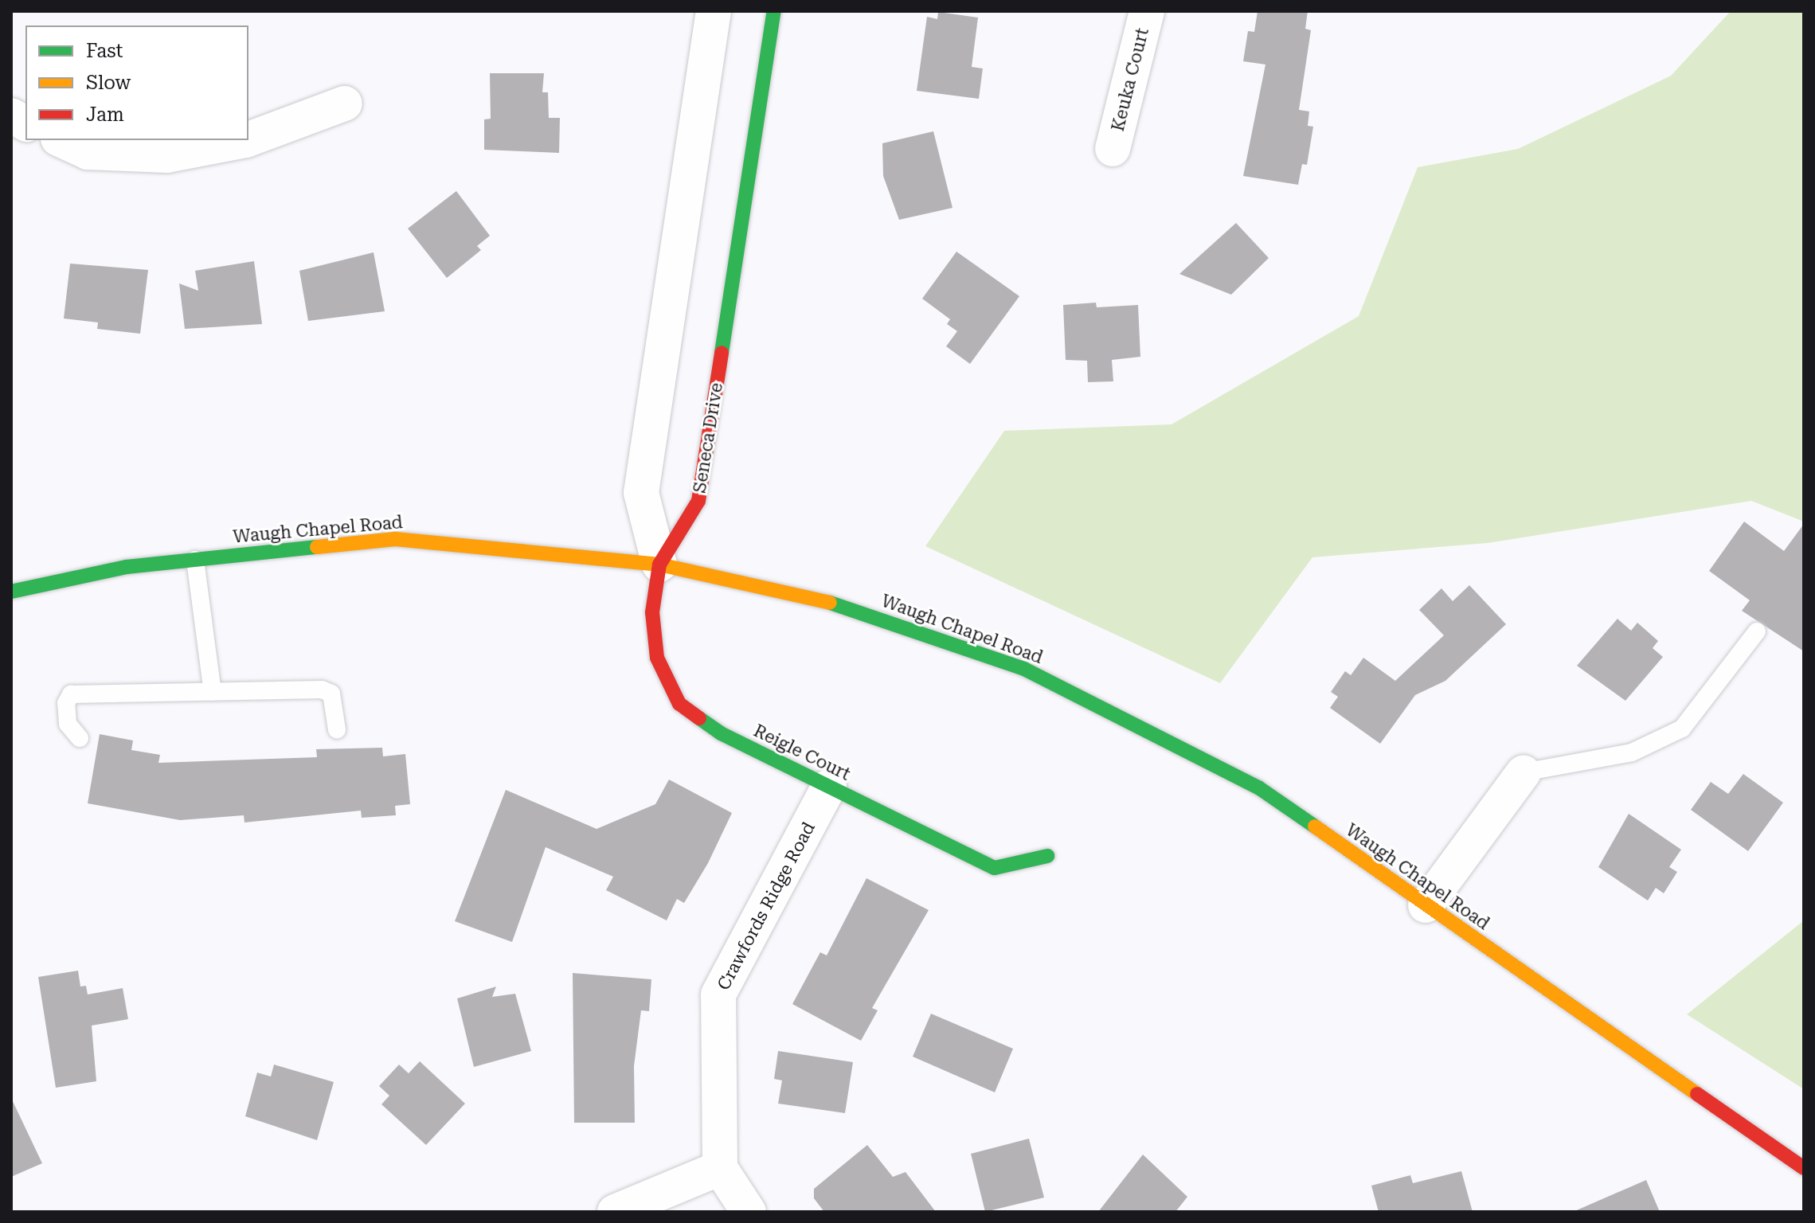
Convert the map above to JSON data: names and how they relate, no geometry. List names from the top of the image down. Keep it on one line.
{"streets":{"main road":["Seneca Drive","Waugh Chapel Road","Reigle Court"],"street":["Keuka Court","Crawfords Ridge Road"]},"crossings":[["Seneca Drive","Waugh Chapel Road"],["Seneca Drive","Reigle Court"],["Waugh Chapel Road","Reigle Court"],["Reigle Court","Crawfords Ridge Road"]],"legend":["Fast","Slow","Jam"]}
